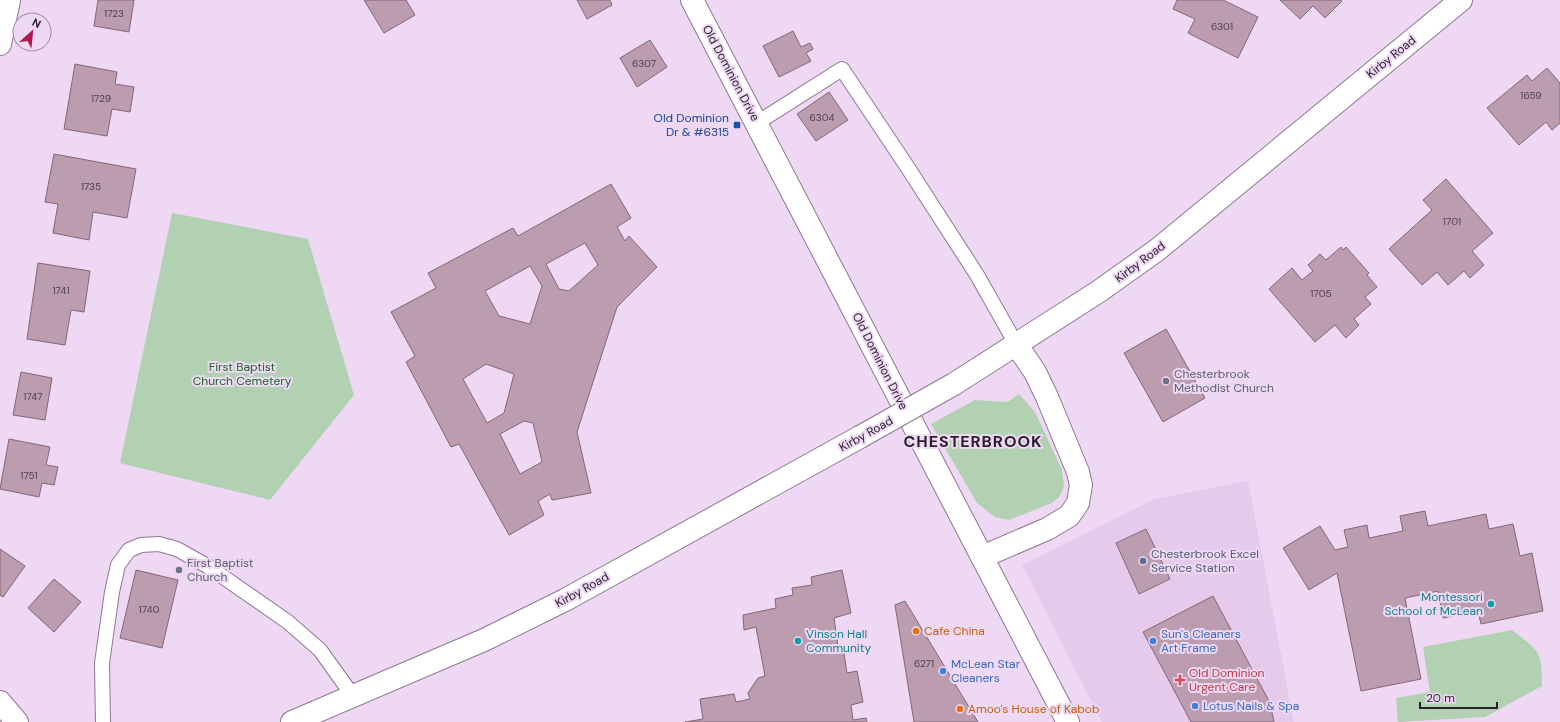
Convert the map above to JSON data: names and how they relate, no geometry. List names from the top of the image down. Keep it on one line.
{"streets":{"main road":["Kirby Road","Old Dominion Drive"]},"districts":["CHESTERBROOK"],"parks":["First Baptist Church Cemetery"],"places":{"transit":["Old Dominion Dr & #6315"],"other":["Chesterbrook Methodist Church","Chesterbrook Excel Service Station","First Baptist Church","Montessori School of McLean","Cafe China","Vinson Hall Community","Sun's Cleaners Art Frame","McLean Star Cleaners","Lotus Nails & Spa","Amoo's House of Kabob"],"health":["Old Dominion Urgent Care"]},"house_numbers":["1723","6301","6307","1659","1729","6304","1735","1701","1741","1705","1747","1751","1740","6271"],"scale_bar":"20 m","north":"top right"}
